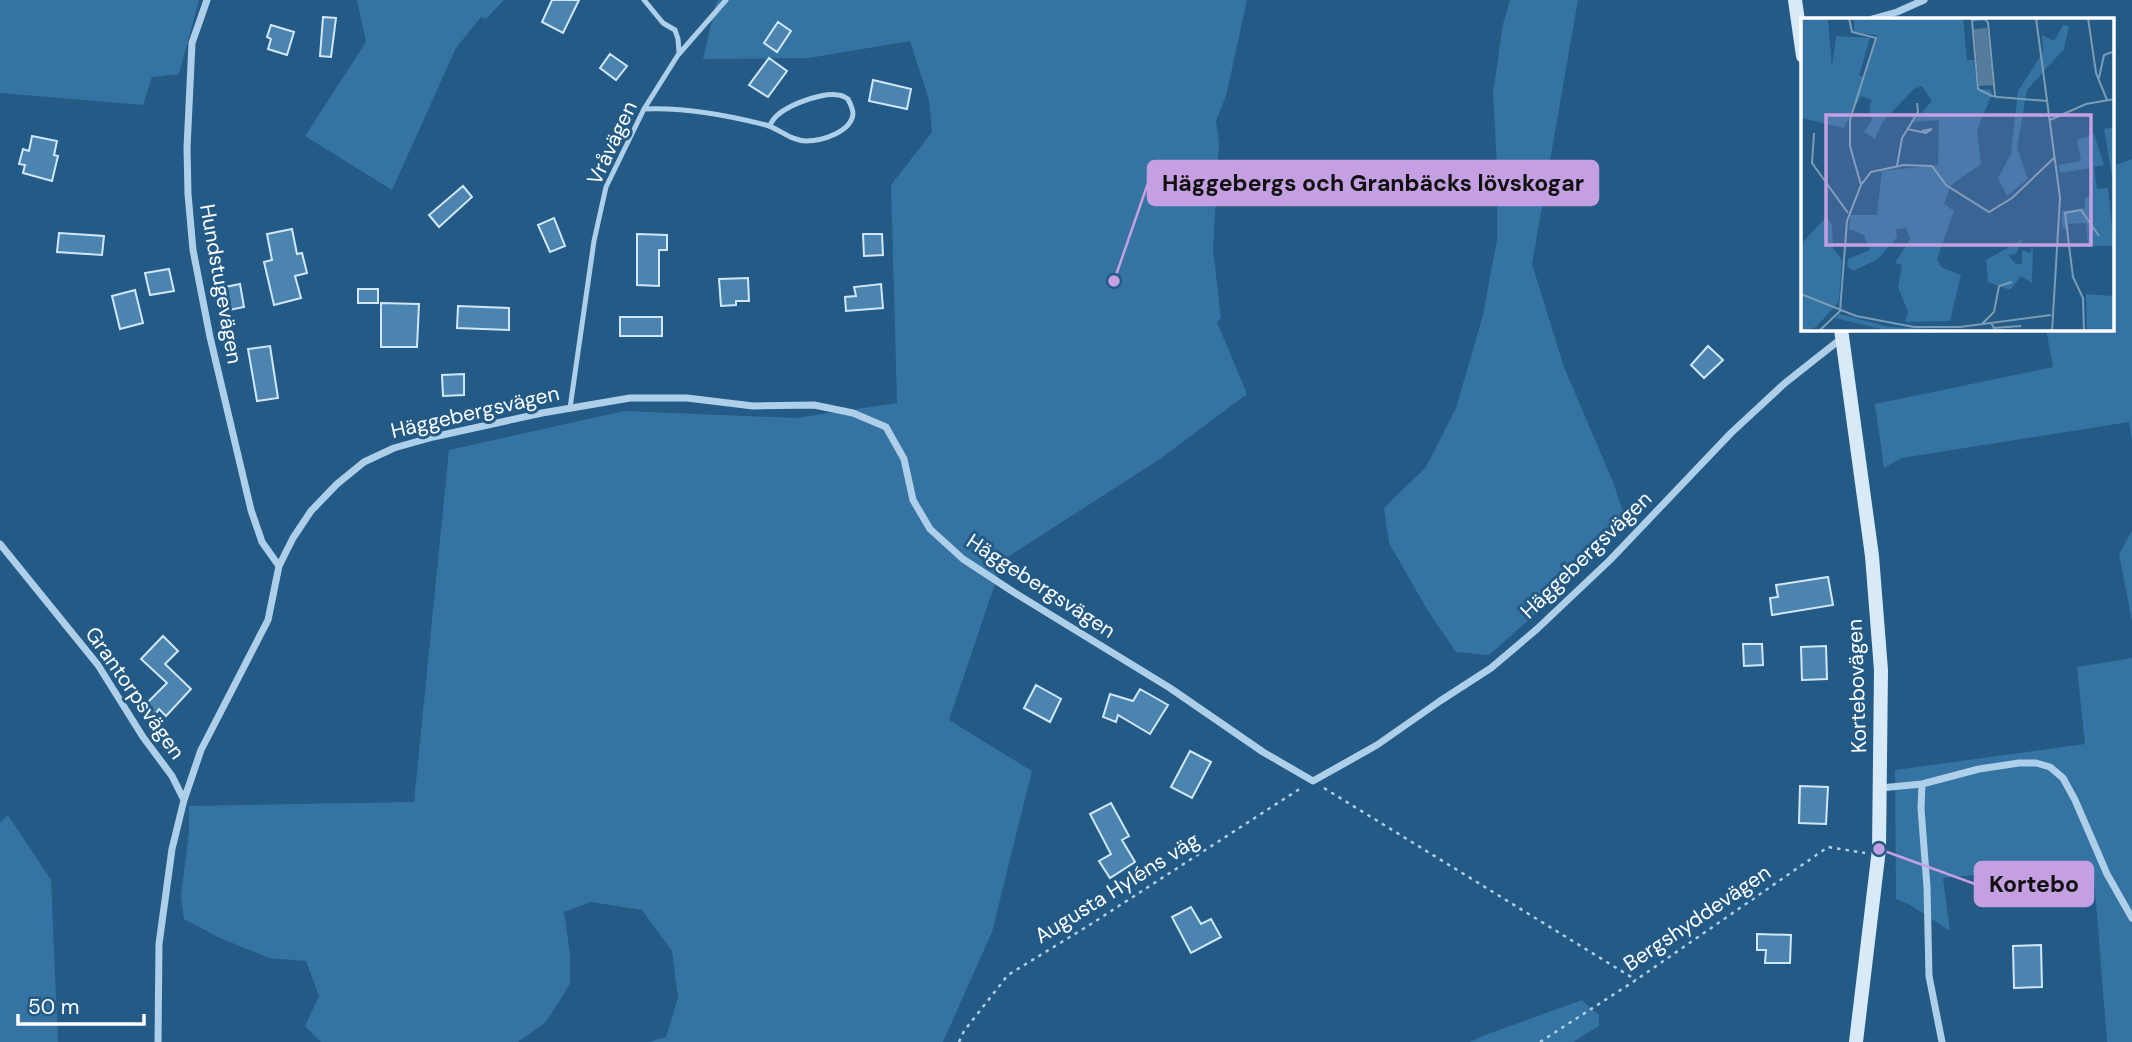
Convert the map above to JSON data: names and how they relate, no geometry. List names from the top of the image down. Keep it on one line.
{"streets":{"street":["Hundstugevägen","Häggebergsvägen","Kortebovägen","Grantorpsvägen"],"lane":["Vråvägen"],"path":["Augusta Hyléns väg","Bergshyddevägen"]},"crossings":[["Vråvägen","Häggebergsvägen"],["Hundstugevägen","Häggebergsvägen"],["Häggebergsvägen","Kortebovägen"],["Häggebergsvägen","Grantorpsvägen"],["Häggebergsvägen","Augusta Hyléns väg"],["Kortebovägen","Bergshyddevägen"]],"places":["Häggebergs och Granbäcks lövskogar","Kortebo"],"scale_bar":"50 m"}
